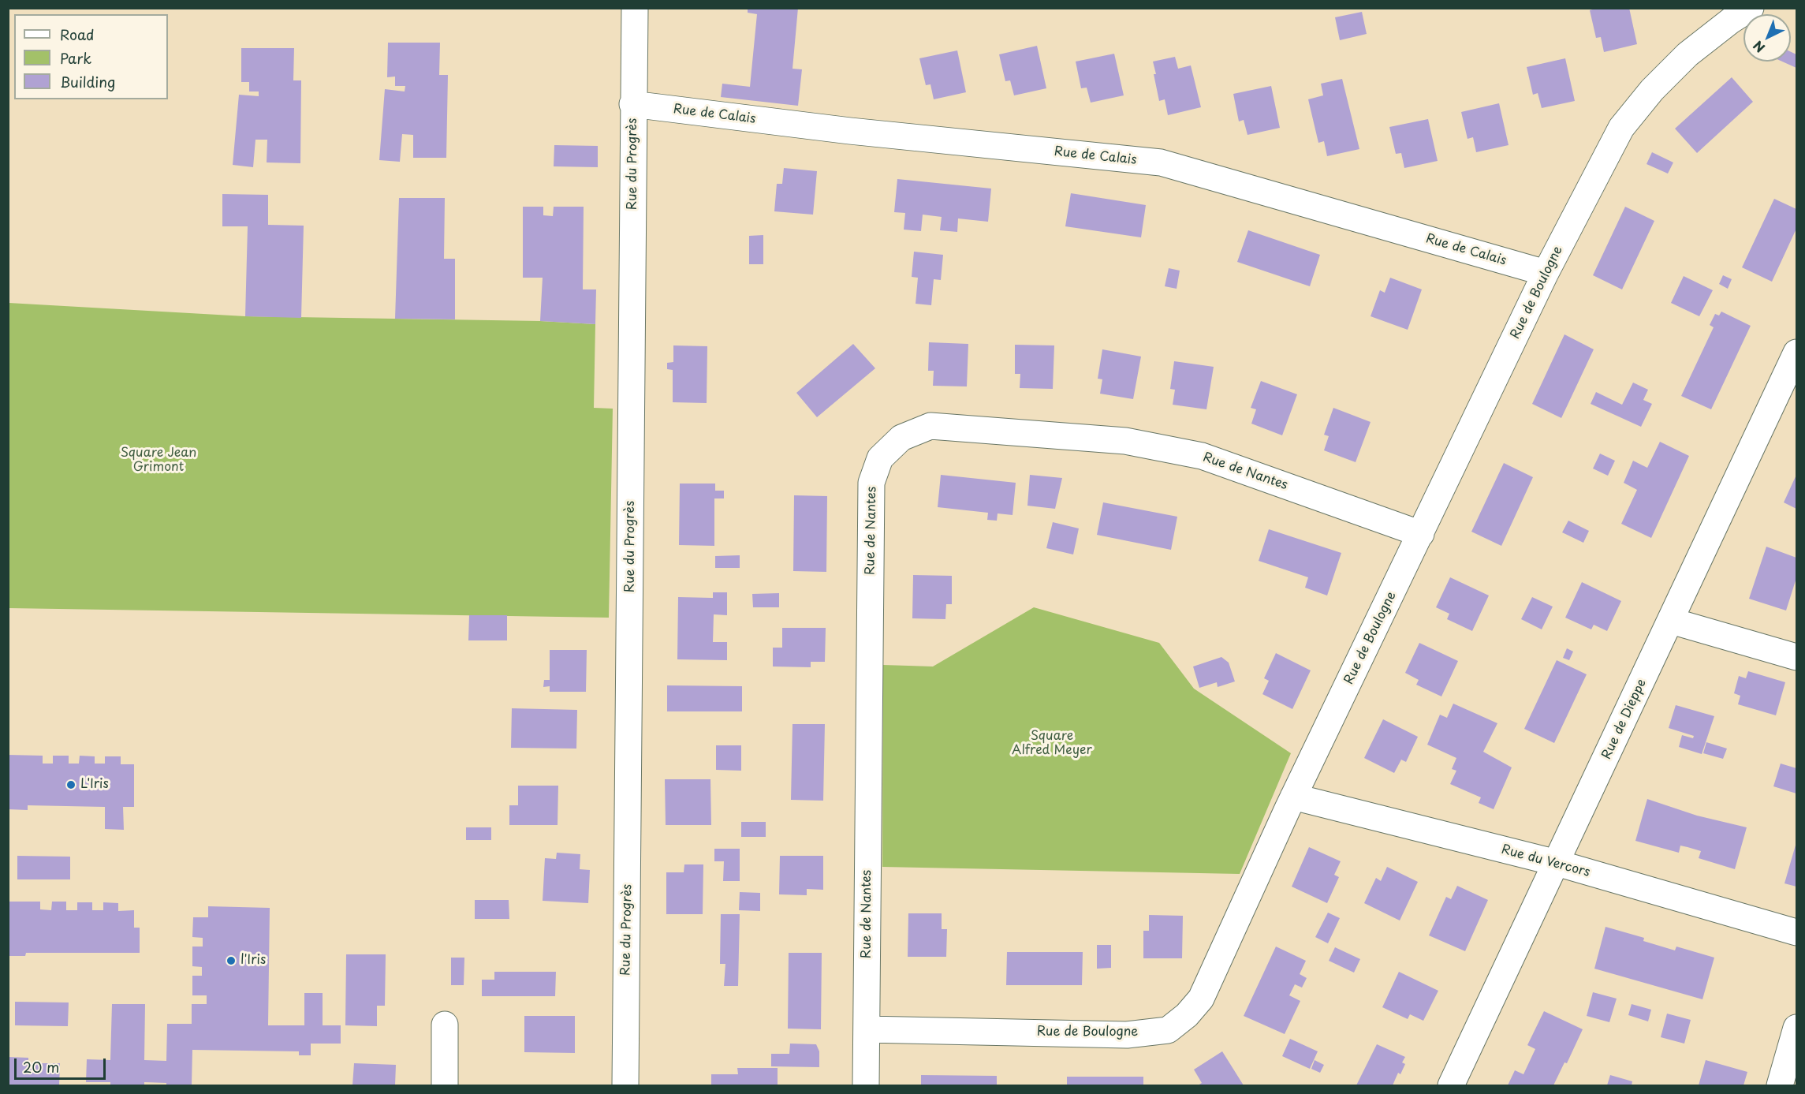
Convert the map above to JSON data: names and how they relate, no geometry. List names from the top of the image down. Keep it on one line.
{"streets":{"street":["Rue de Calais","Rue du Progrès","Rue de Boulogne","Rue de Nantes","Rue de Dieppe","Rue du Vercors"]},"crossings":[["Rue de Calais","Rue du Progrès"],["Rue de Calais","Rue de Boulogne"],["Rue de Boulogne","Rue de Nantes"],["Rue de Boulogne","Rue du Vercors"],["Rue de Dieppe","Rue du Vercors"]],"parks":["Square Jean Grimont","Square Alfred Meyer"],"places":["L'Iris","l'Iris"],"legend":["Road","Park","Building"],"scale_bar":"20 m","north":"bottom left"}
